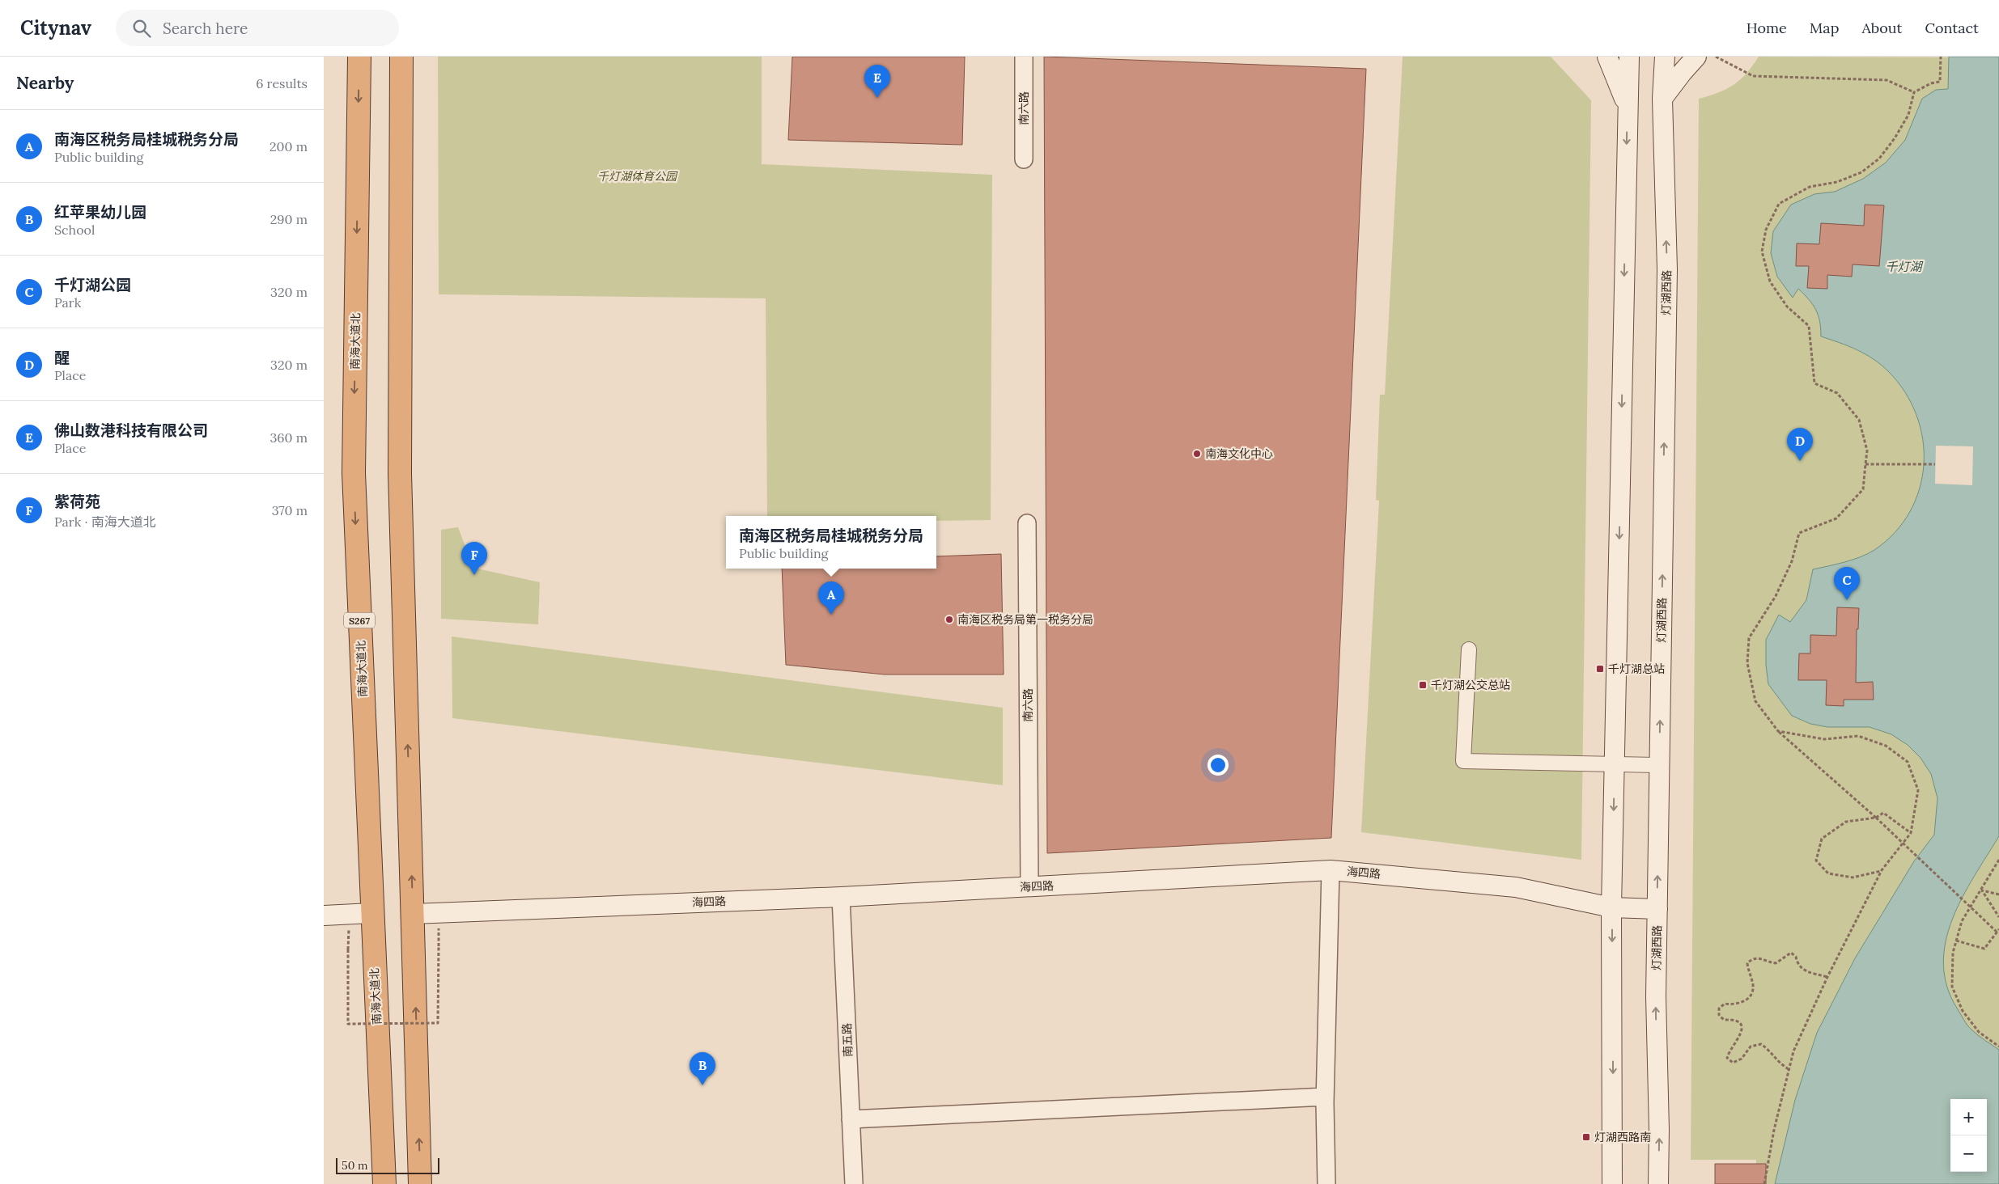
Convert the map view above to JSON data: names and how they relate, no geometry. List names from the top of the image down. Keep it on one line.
{"streets":{"highway":["南海大道北","S267"],"main road":["灯湖西路","海四路"],"street":["南六路","南五路"]},"crossings":[["南六路","海四路"],["灯湖西路","海四路"],["海四路","南五路"]],"water":["千灯湖"],"parks":["千灯湖体育公园"],"places":{"other":["南海文化中心","南海区税务局第一税务分局"],"transit":["千灯湖总站","千灯湖公交总站","灯湖西路南"]},"scale_bar":"50 m","page":{"header":"Citynav","search":"Search here","nav":["Home","Map","About","Contact"],"heading":["Nearby","6 results"],"pins":["E","D","F","C","A","B"],"list":[{"mark":"A","name":"南海区税务局桂城税务分局","note":"Public building","value":"200 m"},{"mark":"B","name":"红苹果幼儿园","note":"School","value":"290 m"},{"mark":"C","name":"千灯湖公园","note":"Park","value":"320 m"},{"mark":"D","name":"醒","note":"Place","value":"320 m"},{"mark":"E","name":"佛山数港科技有限公司","note":"Place","value":"360 m"},{"mark":"F","name":"紫荷苑","note":"Park · 南海大道北","value":"370 m"}],"popup":["南海区税务局桂城税务分局","Public building"],"map_buttons":["+","−"],"scale":"50 m"}}
